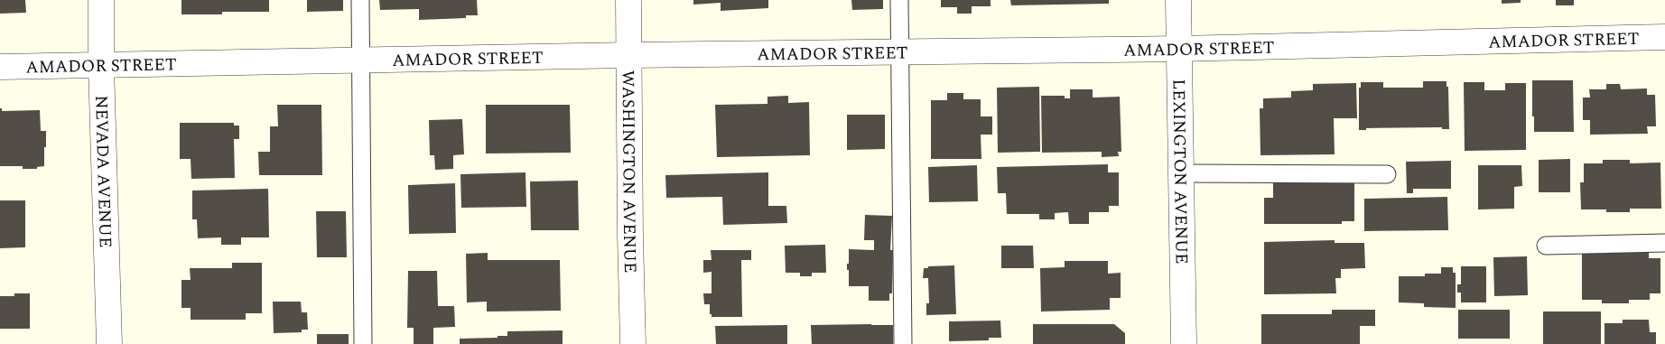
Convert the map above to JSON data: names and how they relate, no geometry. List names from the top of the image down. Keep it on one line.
{"streets":{"street":["AMADOR STREET","NEVADA AVENUE","WASHINGTON AVENUE","LEXINGTON AVENUE"]},"crossings":[["AMADOR STREET","NEVADA AVENUE"],["AMADOR STREET","WASHINGTON AVENUE"],["AMADOR STREET","LEXINGTON AVENUE"]]}
